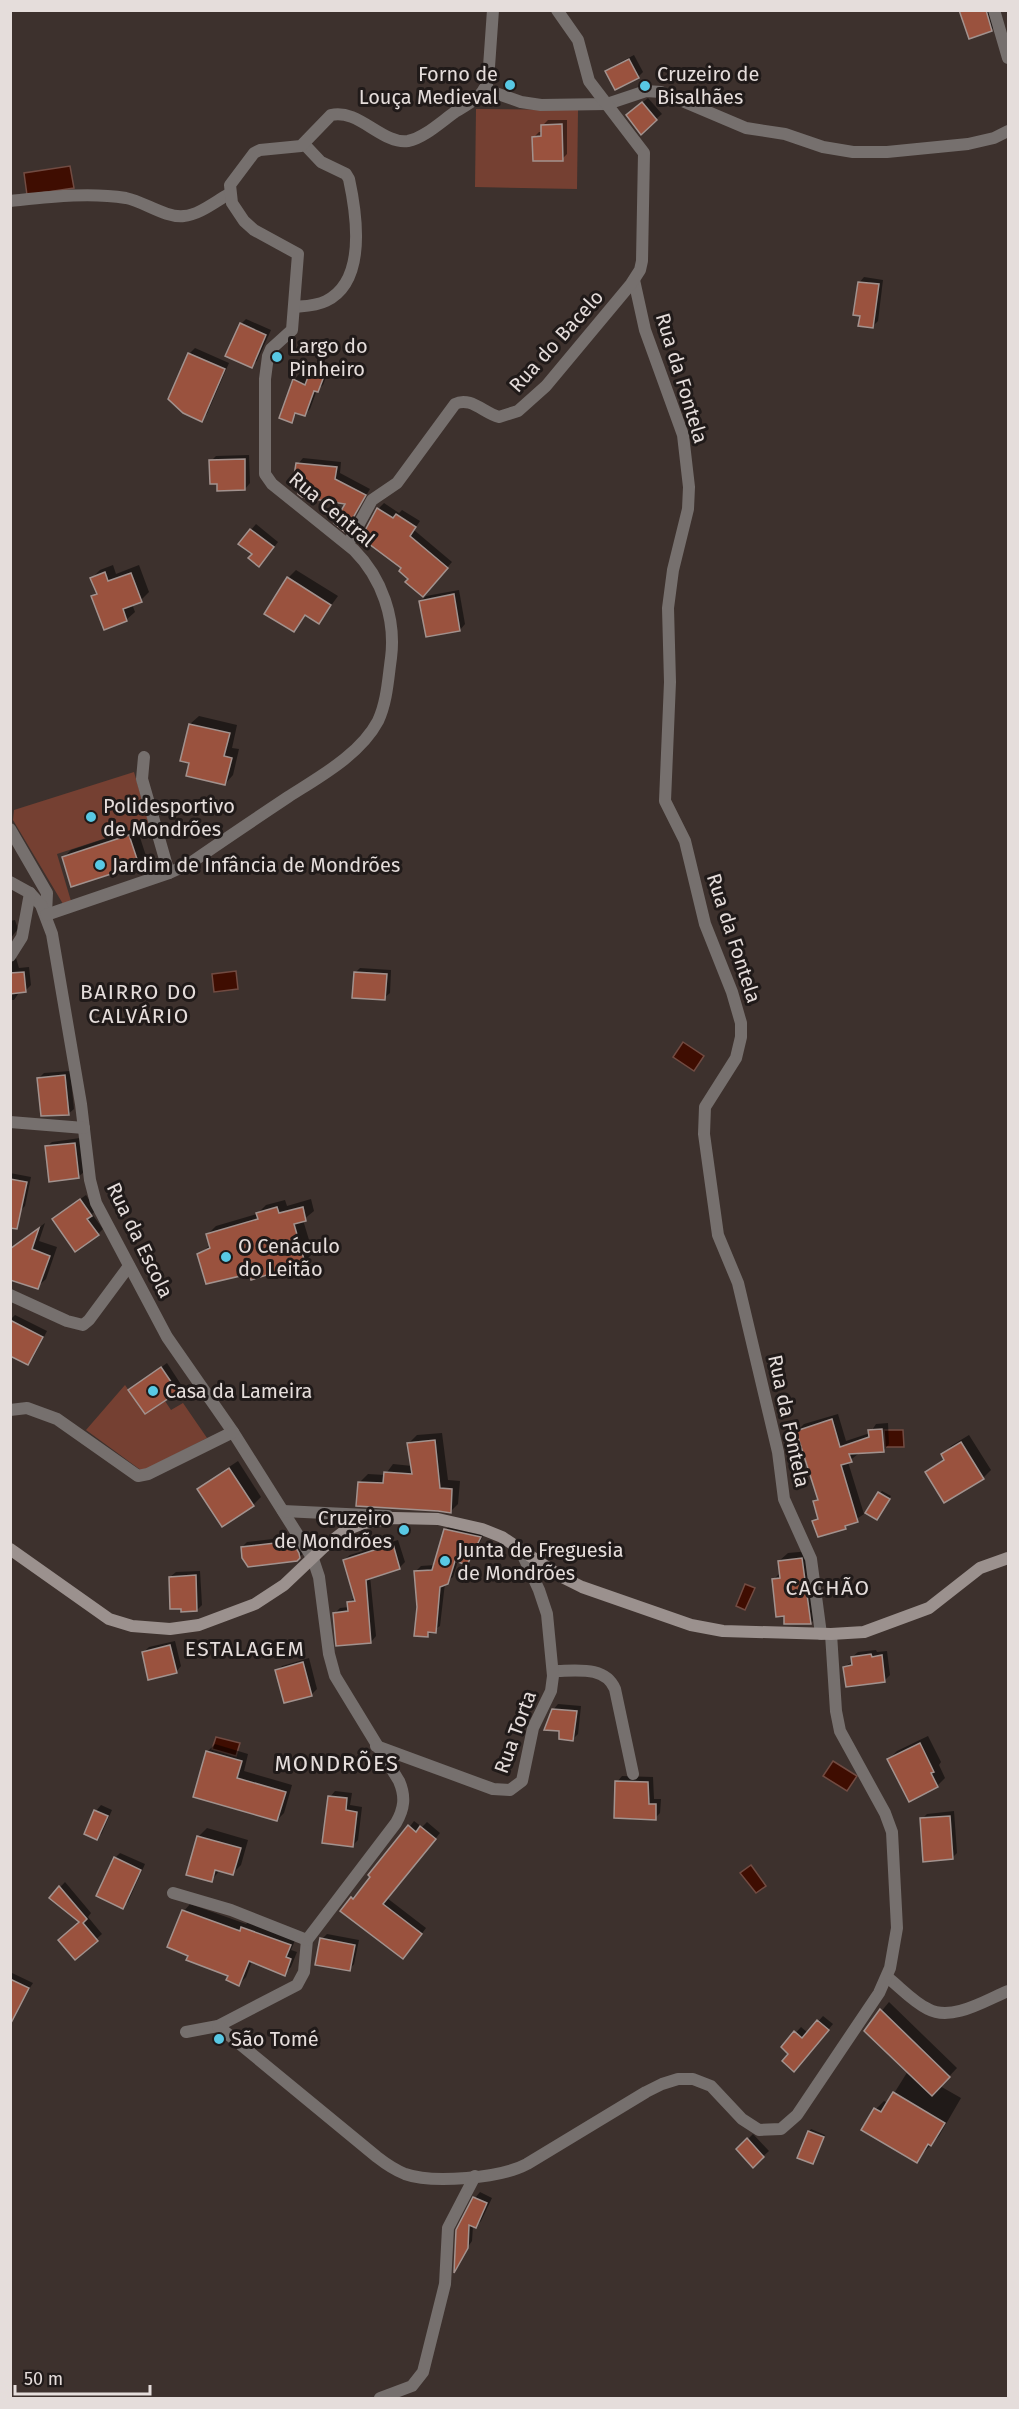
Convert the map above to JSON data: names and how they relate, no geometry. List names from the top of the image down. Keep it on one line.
{"streets":{"street":["Rua do Bacelo","Rua da Fontela","Rua Central","Rua da Escola","Rua Torta"]},"crossings":[["Rua do Bacelo","Rua da Fontela"],["Rua do Bacelo","Rua Central"],["Rua Central","Rua da Escola"],["Rua da Escola","Rua Torta"]],"districts":["BAIRRO DO CALVÁRIO","CACHÃO","ESTALAGEM","MONDRÕES"],"places":["Forno de Louça Medieval","Cruzeiro de Bisalhães","Largo do Pinheiro","Polidesportivo de Mondrões","Jardim de Infância de Mondrões","O Cenáculo do Leitão","Casa da Lameira","Cruzeiro de Mondrões","Junta de Freguesia de Mondrões","São Tomé"],"scale_bar":"50 m"}
